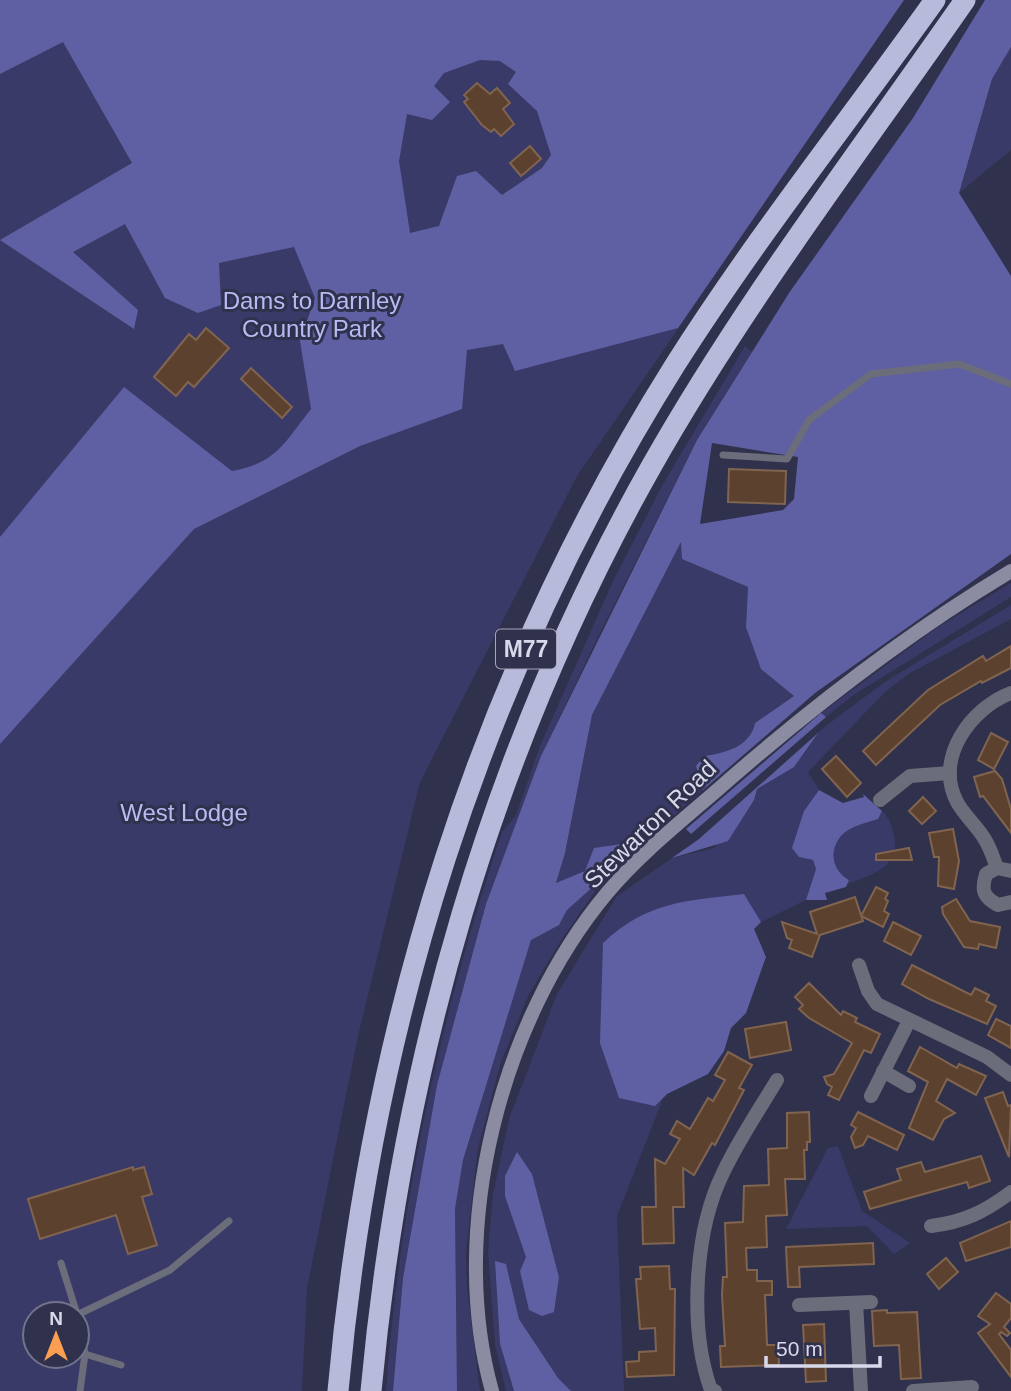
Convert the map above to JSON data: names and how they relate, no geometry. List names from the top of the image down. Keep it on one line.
{"streets":{"highway":["M77"],"main road":["Stewarton Road"]},"parks":["Dams to Darnley Country Park","West Lodge"],"scale_bar":"50 m","north":"top"}
